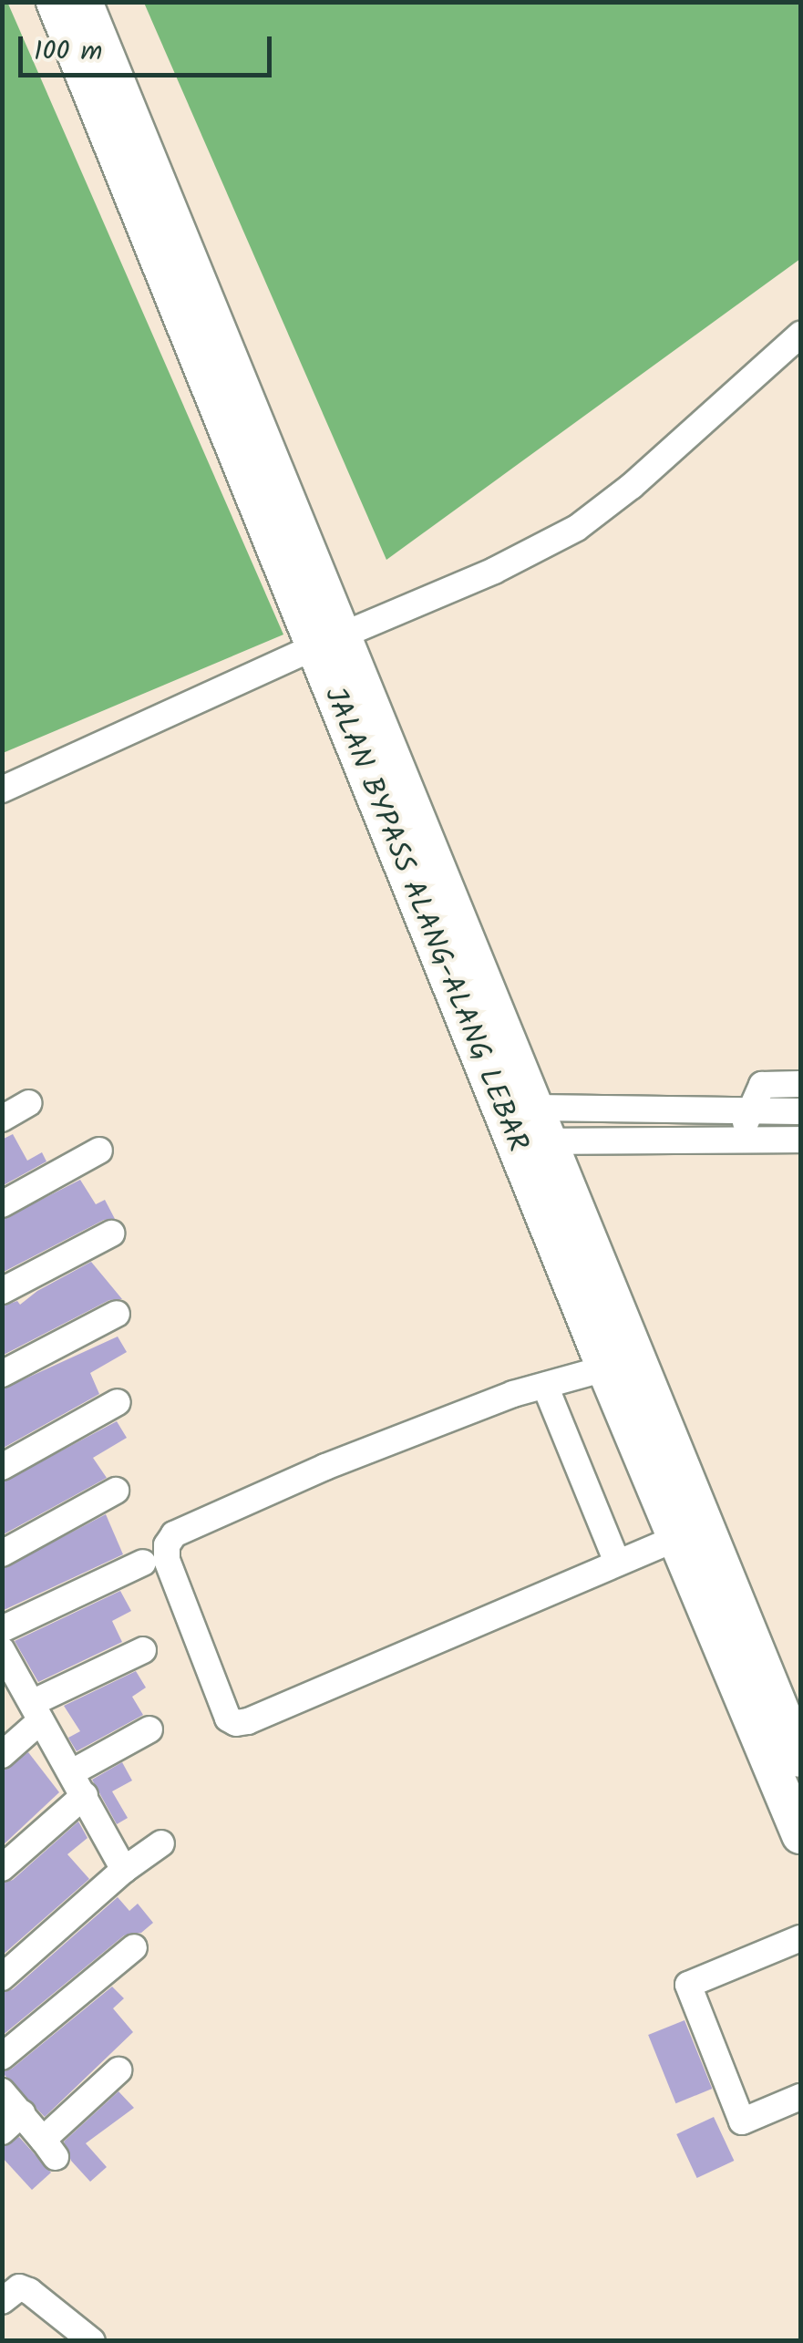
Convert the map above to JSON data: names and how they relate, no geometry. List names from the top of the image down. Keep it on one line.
{"streets":{"highway":["JALAN BYPASS ALANG-ALANG LEBAR"]},"scale_bar":"100 m"}
